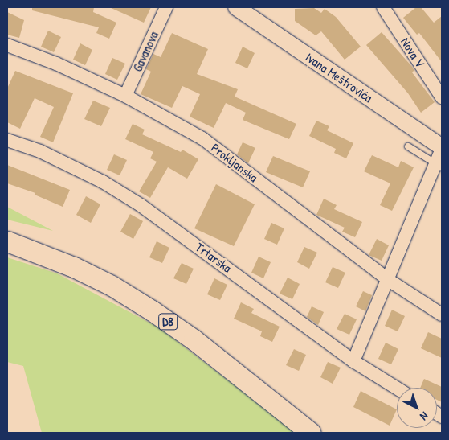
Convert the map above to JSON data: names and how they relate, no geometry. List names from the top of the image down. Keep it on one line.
{"streets":{"main road":["D8"],"street":["Gavanova","Nova V","Ivana Meštrovića","Prokljanska","Trtarska"]},"crossings":[["Gavanova","Prokljanska"]],"north":"bottom right"}
